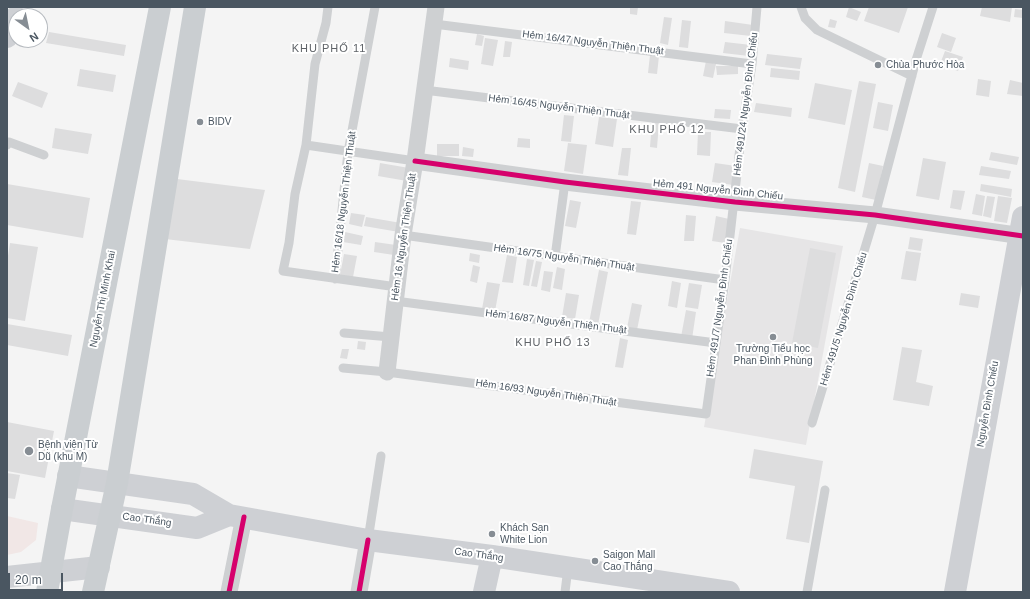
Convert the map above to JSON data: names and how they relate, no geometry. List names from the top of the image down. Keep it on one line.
{"streets":{"main road":["Nguyễn Thị Minh Khai","Nguyễn Đình Chiểu","Cao Thắng"],"street":["Hẻm 491 Nguyễn Ðình Chiểu","Hẻm 16 Nguyễn Thiện Thuật"],"lane":["Hẻm 16/47 Nguyễn Thiện Thuật","Hẻm 491/24 Nguyễn Đình Chiểu","Hẻm 16/45 Nguyễn Thiện Thuật","Hẻm 16/18 Nguyễn Thiện Thuật","Hẻm 16/75 Nguyễn Thiện Thuật","Hẻm 491/7 Nguyễn Ðình Chiểu","Hẻm 491/5 Nguyễn Ðình Chiểu","Hẻm 16/87 Nguyễn Thiện Thuật","Hẻm 16/93 Nguyễn Thiện Thuật"]},"crossings":[["Hẻm 16/47 Nguyễn Thiện Thuật","Hẻm 491/24 Nguyễn Đình Chiểu"],["Hẻm 16/47 Nguyễn Thiện Thuật","Hẻm 16 Nguyễn Thiện Thuật"],["Hẻm 491/24 Nguyễn Đình Chiểu","Hẻm 16/45 Nguyễn Thiện Thuật"],["Hẻm 491/24 Nguyễn Đình Chiểu","Hẻm 491 Nguyễn Ðình Chiểu"],["Hẻm 491/24 Nguyễn Đình Chiểu","Hẻm 491/7 Nguyễn Ðình Chiểu"],["Hẻm 16/45 Nguyễn Thiện Thuật","Hẻm 16 Nguyễn Thiện Thuật"],["Hẻm 491 Nguyễn Ðình Chiểu","Hẻm 16 Nguyễn Thiện Thuật"],["Hẻm 491 Nguyễn Ðình Chiểu","Hẻm 491/7 Nguyễn Ðình Chiểu"],["Hẻm 491 Nguyễn Ðình Chiểu","Hẻm 491/5 Nguyễn Ðình Chiểu"],["Hẻm 491 Nguyễn Ðình Chiểu","Nguyễn Đình Chiểu"],["Hẻm 16/18 Nguyễn Thiện Thuật","Hẻm 16/87 Nguyễn Thiện Thuật"],["Hẻm 16 Nguyễn Thiện Thuật","Hẻm 16/75 Nguyễn Thiện Thuật"],["Hẻm 16 Nguyễn Thiện Thuật","Hẻm 16/87 Nguyễn Thiện Thuật"],["Hẻm 16 Nguyễn Thiện Thuật","Hẻm 16/93 Nguyễn Thiện Thuật"],["Hẻm 16/75 Nguyễn Thiện Thuật","Hẻm 491/7 Nguyễn Ðình Chiểu"],["Nguyễn Thị Minh Khai","Cao Thắng"],["Hẻm 491/7 Nguyễn Ðình Chiểu","Hẻm 16/87 Nguyễn Thiện Thuật"],["Hẻm 491/7 Nguyễn Ðình Chiểu","Hẻm 16/93 Nguyễn Thiện Thuật"]],"districts":["KHU PHỐ 11","KHU PHỐ 12","KHU PHỐ 13"],"places":["Chùa Phước Hòa","BIDV","Trường Tiểu học Phan Đình Phùng","Bệnh viện Từ Dũ (khu M)","Khách Sạn White Lion","Saigon Mall Cao Thắng"],"scale_bar":"20 m","north":"bottom right"}
